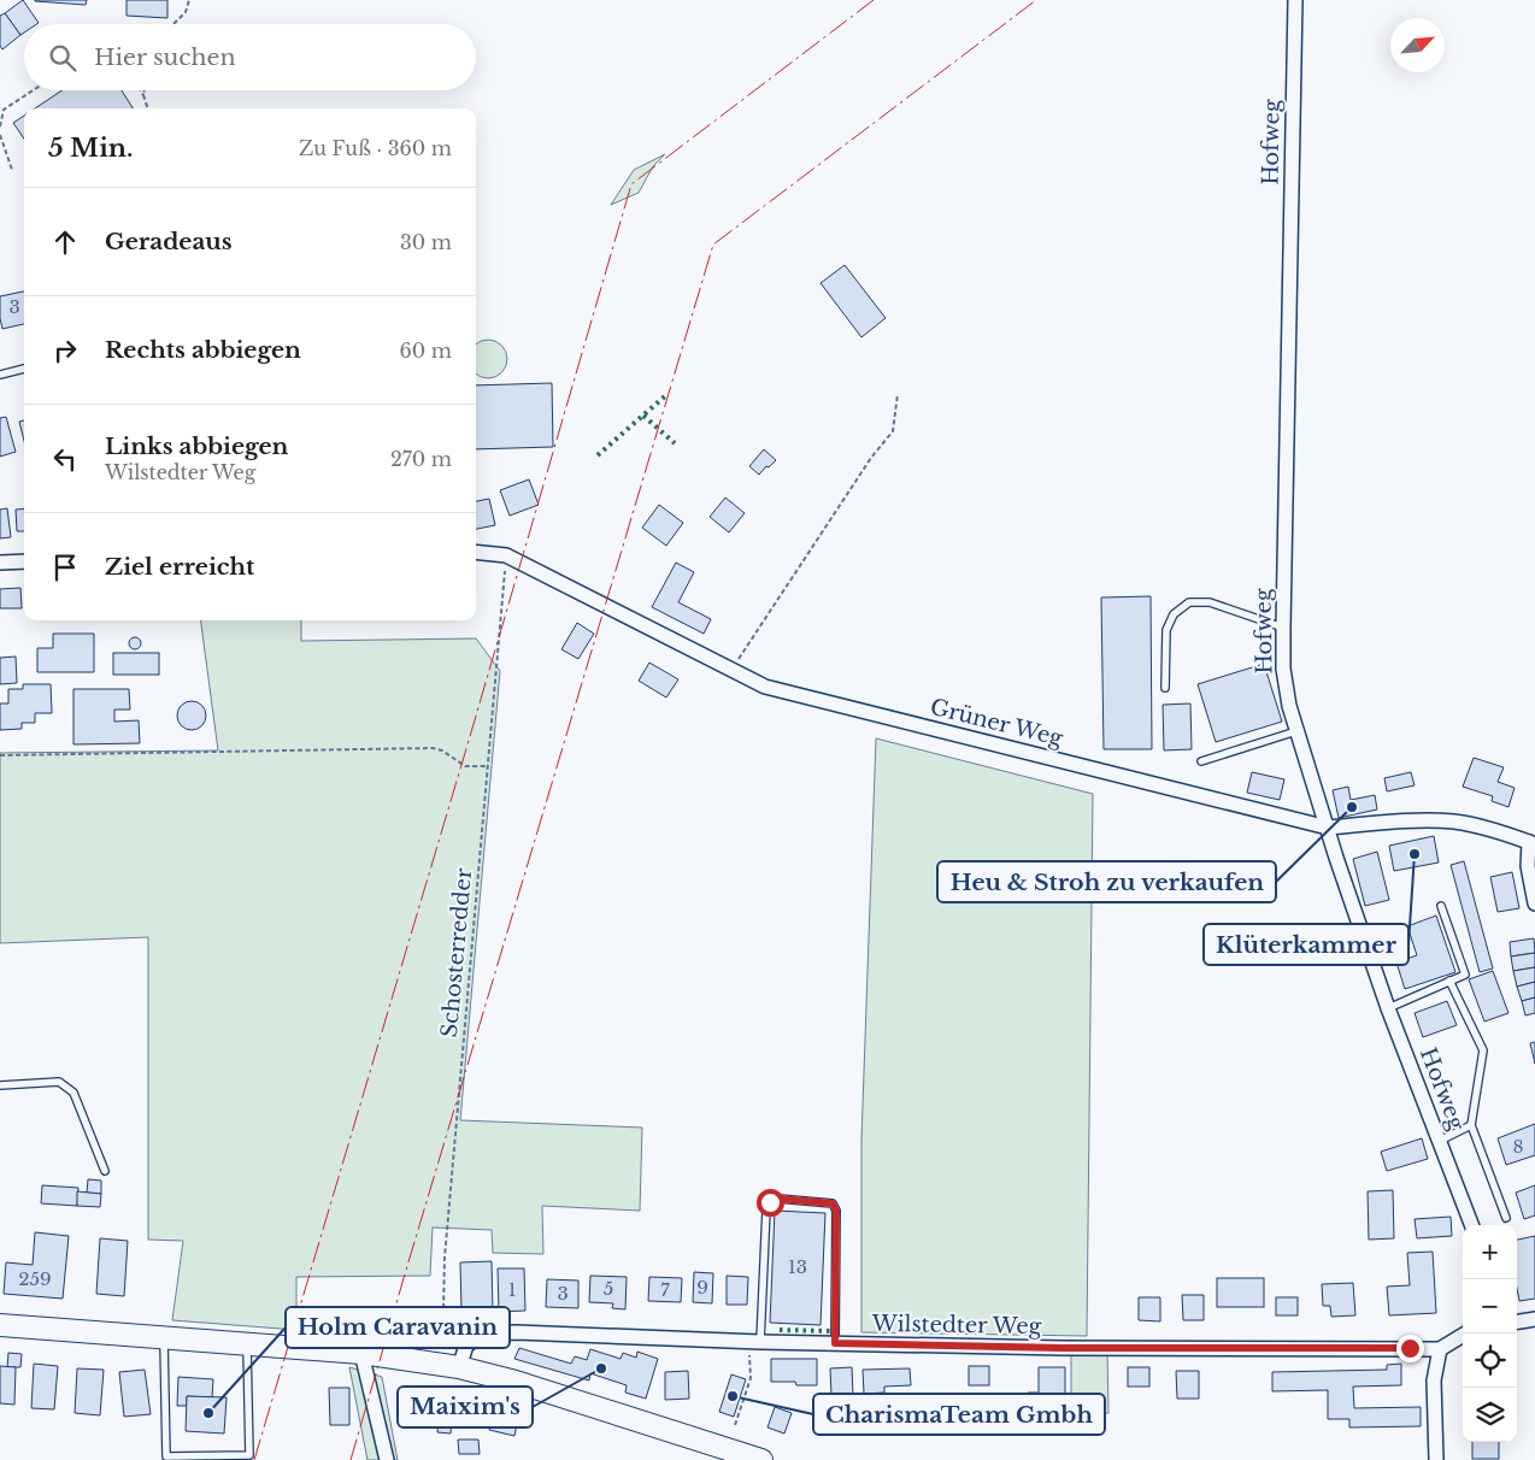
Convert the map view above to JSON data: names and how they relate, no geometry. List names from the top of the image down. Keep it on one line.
{"streets":{"street":["Hofweg","Grüner Weg","Wilstedter Weg"],"path":["Schosterredder"]},"crossings":[["Hofweg","Grüner Weg"],["Grüner Weg","Schosterredder"],["Schosterredder","Wilstedter Weg"]],"places":["Heu & Stroh zu verkaufen","Klüterkammer","Maixim's","CharismaTeam Gmbh","Holm Caravanin"],"house_numbers":["3","8","13","259","9","5","1","7","3"],"north":"top right","page":{"search":"Hier suchen","heading":["5 Min.","Zu Fuß · 360 m"],"list":[["Geradeaus","30 m"],["Rechts abbiegen","60 m"],["Links abbiegen","Wilstedter Weg","270 m"],"Ziel erreicht"],"map_buttons":["+","−"]}}
